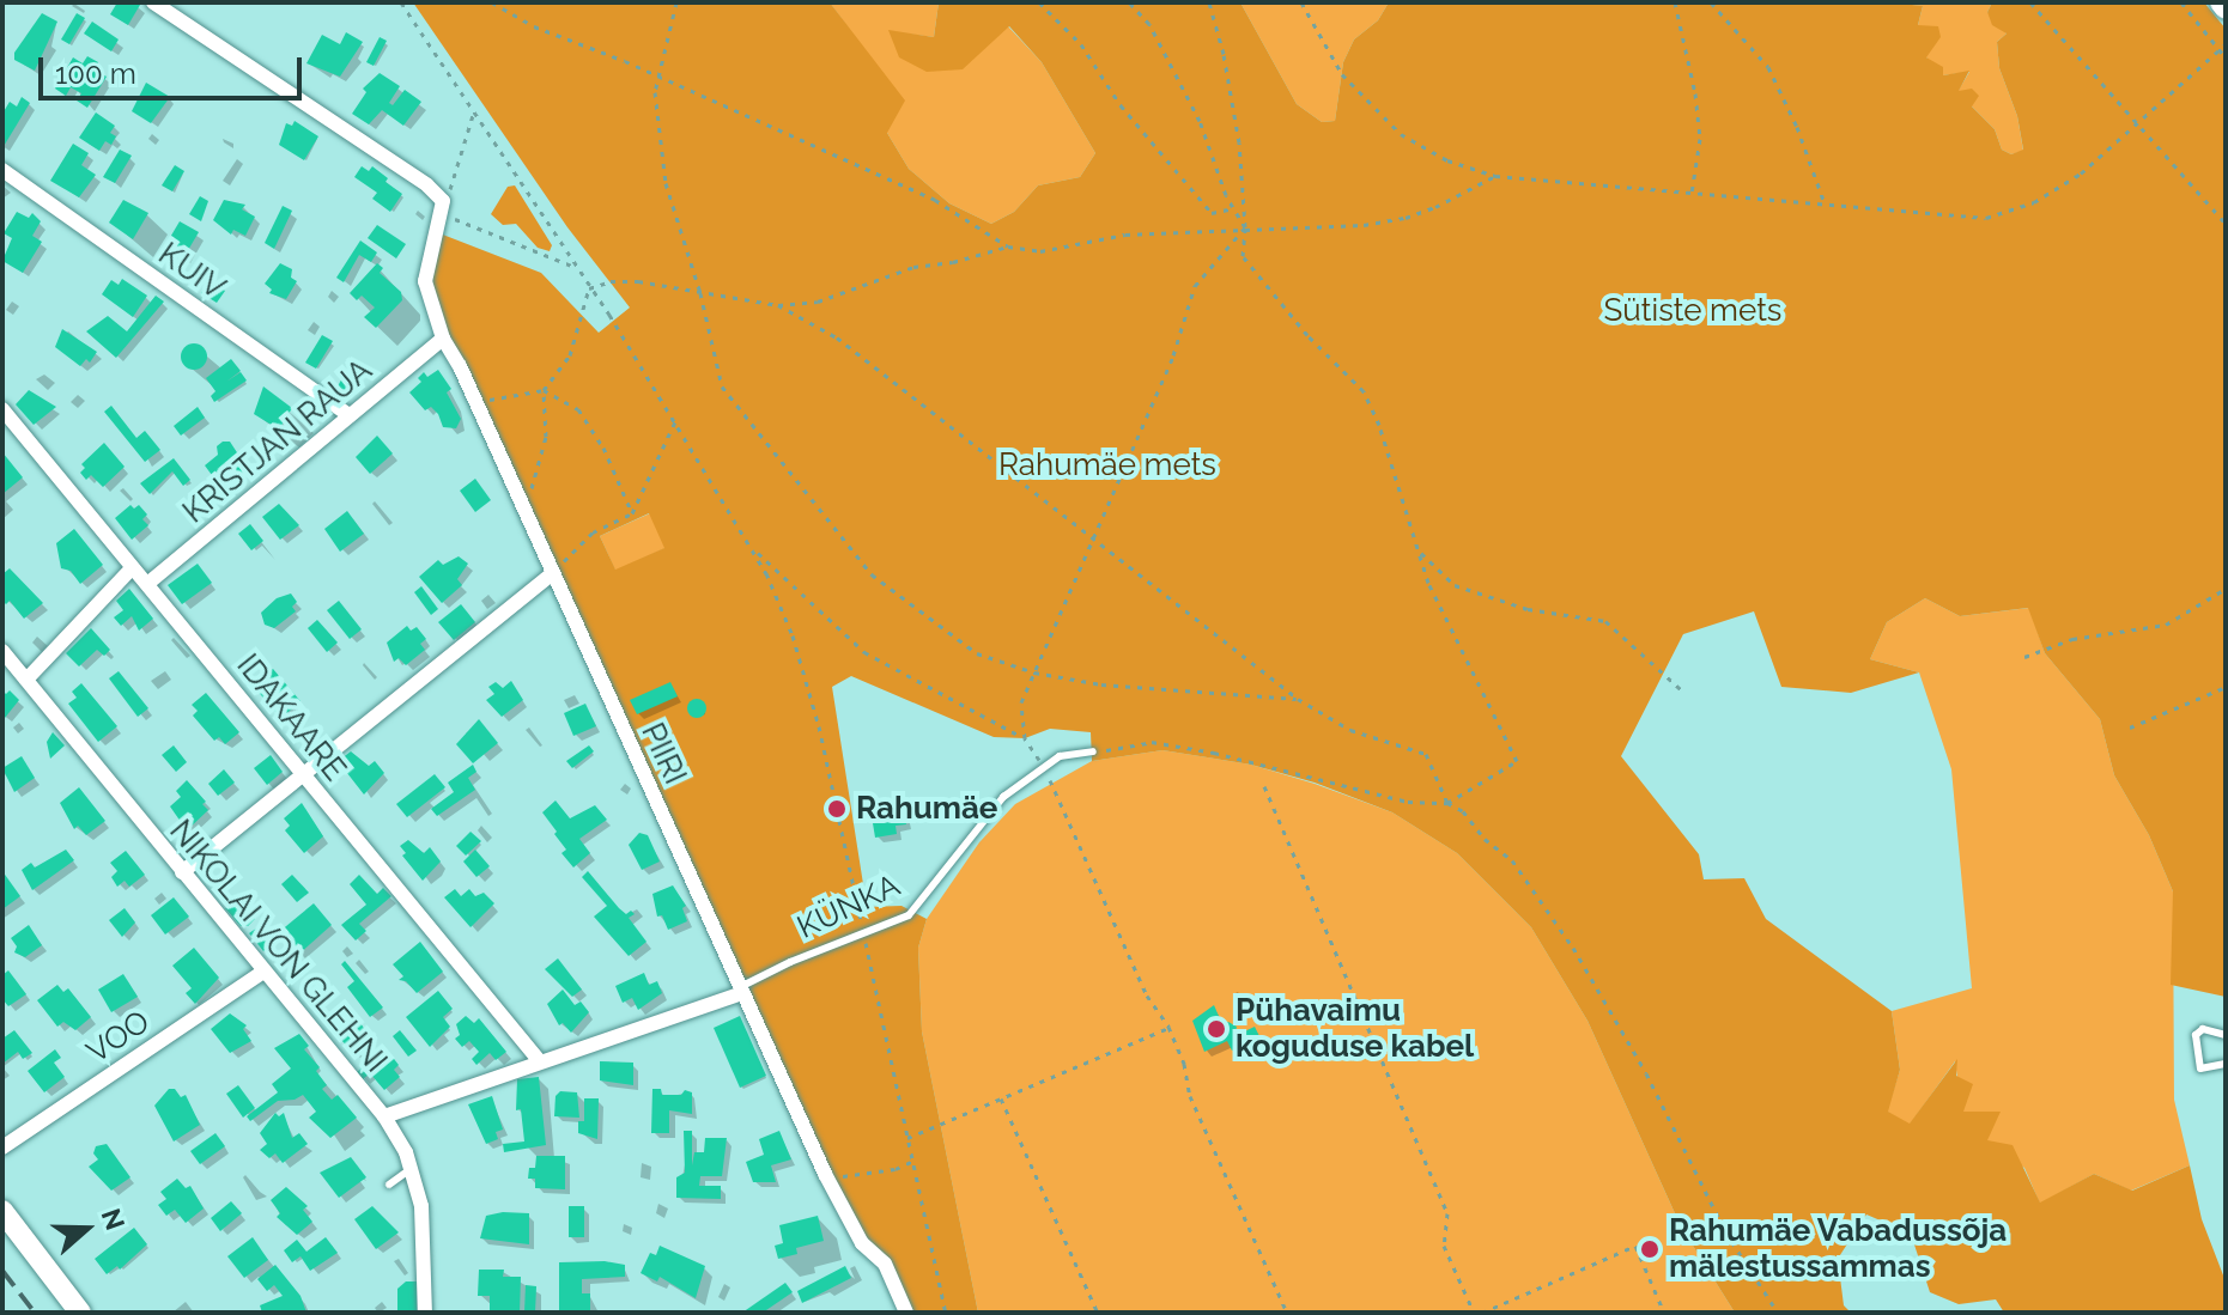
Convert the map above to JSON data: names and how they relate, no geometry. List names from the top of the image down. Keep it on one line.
{"streets":{"street":["KUIV","KRISTJAN RAUA","IDAKAARE","PIIRI","KÜNKA","NIKOLAI VON GLEHNI","VOO"]},"crossings":[["KUIV","KRISTJAN RAUA"],["KRISTJAN RAUA","IDAKAARE"],["KRISTJAN RAUA","PIIRI"],["IDAKAARE","KÜNKA"],["PIIRI","KÜNKA"],["KÜNKA","NIKOLAI VON GLEHNI"],["NIKOLAI VON GLEHNI","VOO"]],"parks":["Sütiste mets","Rahumäe mets"],"places":["Rahumäe","Pühavaimu koguduse kabel","Rahumäe Vabadussõja mälestussammas"],"scale_bar":"100 m","north":"right"}
